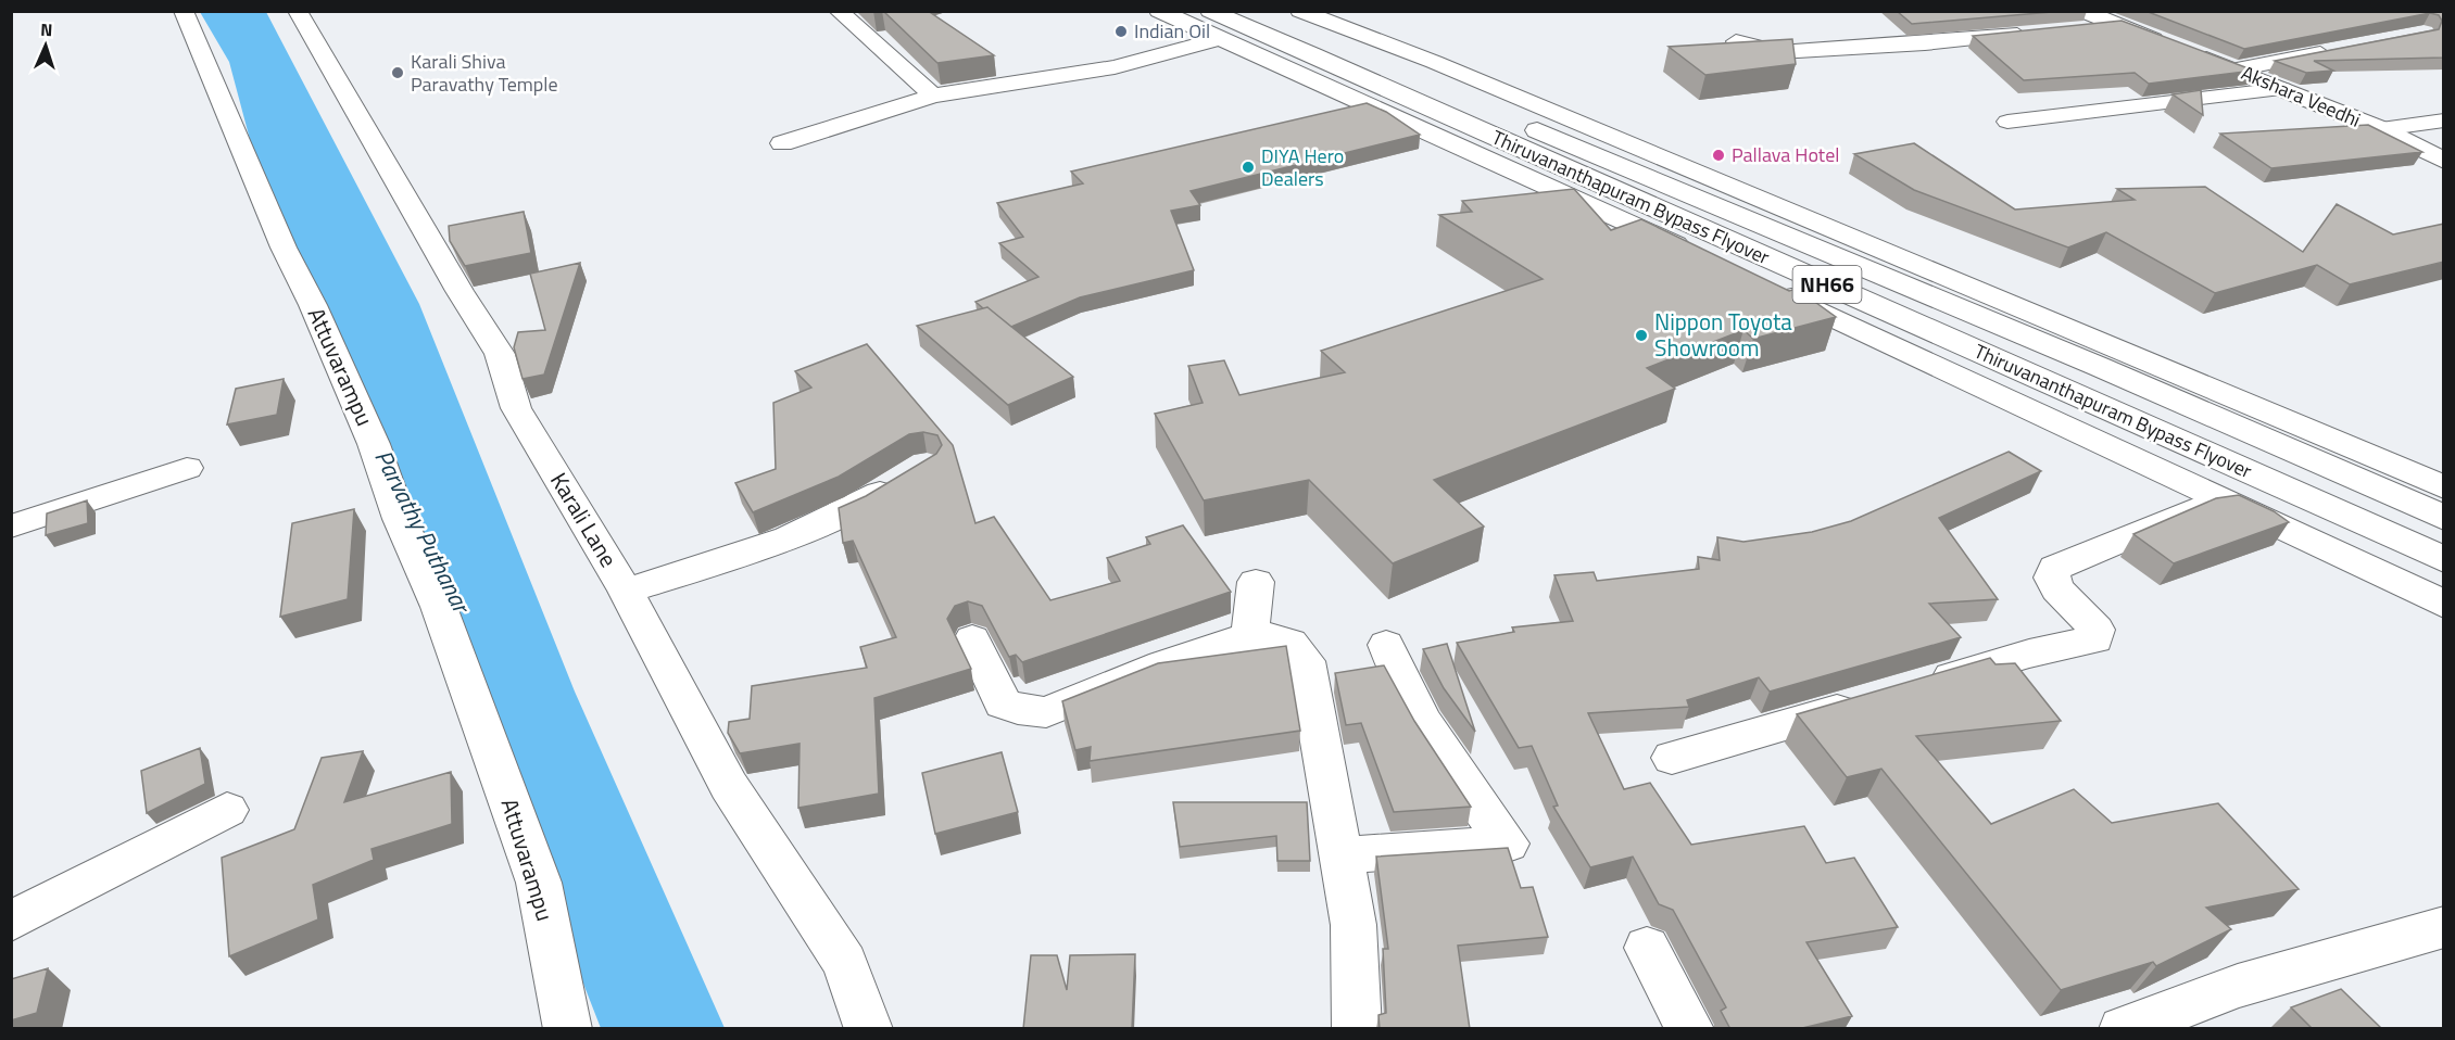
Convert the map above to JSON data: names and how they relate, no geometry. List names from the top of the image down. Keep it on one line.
{"streets":{"main road":["Akshara Veedhi","Thiruvananthapuram Bypass Flyover","NH66"],"street":["Attuvarampu","Karali Lane"]},"water":["Parvathy Puthanar"],"places":["Indian Oil","Karali Shiva Paravathy Temple","Pallava Hotel","DIYA Hero Dealers","Nippon Toyota Showroom"],"north":"top"}
